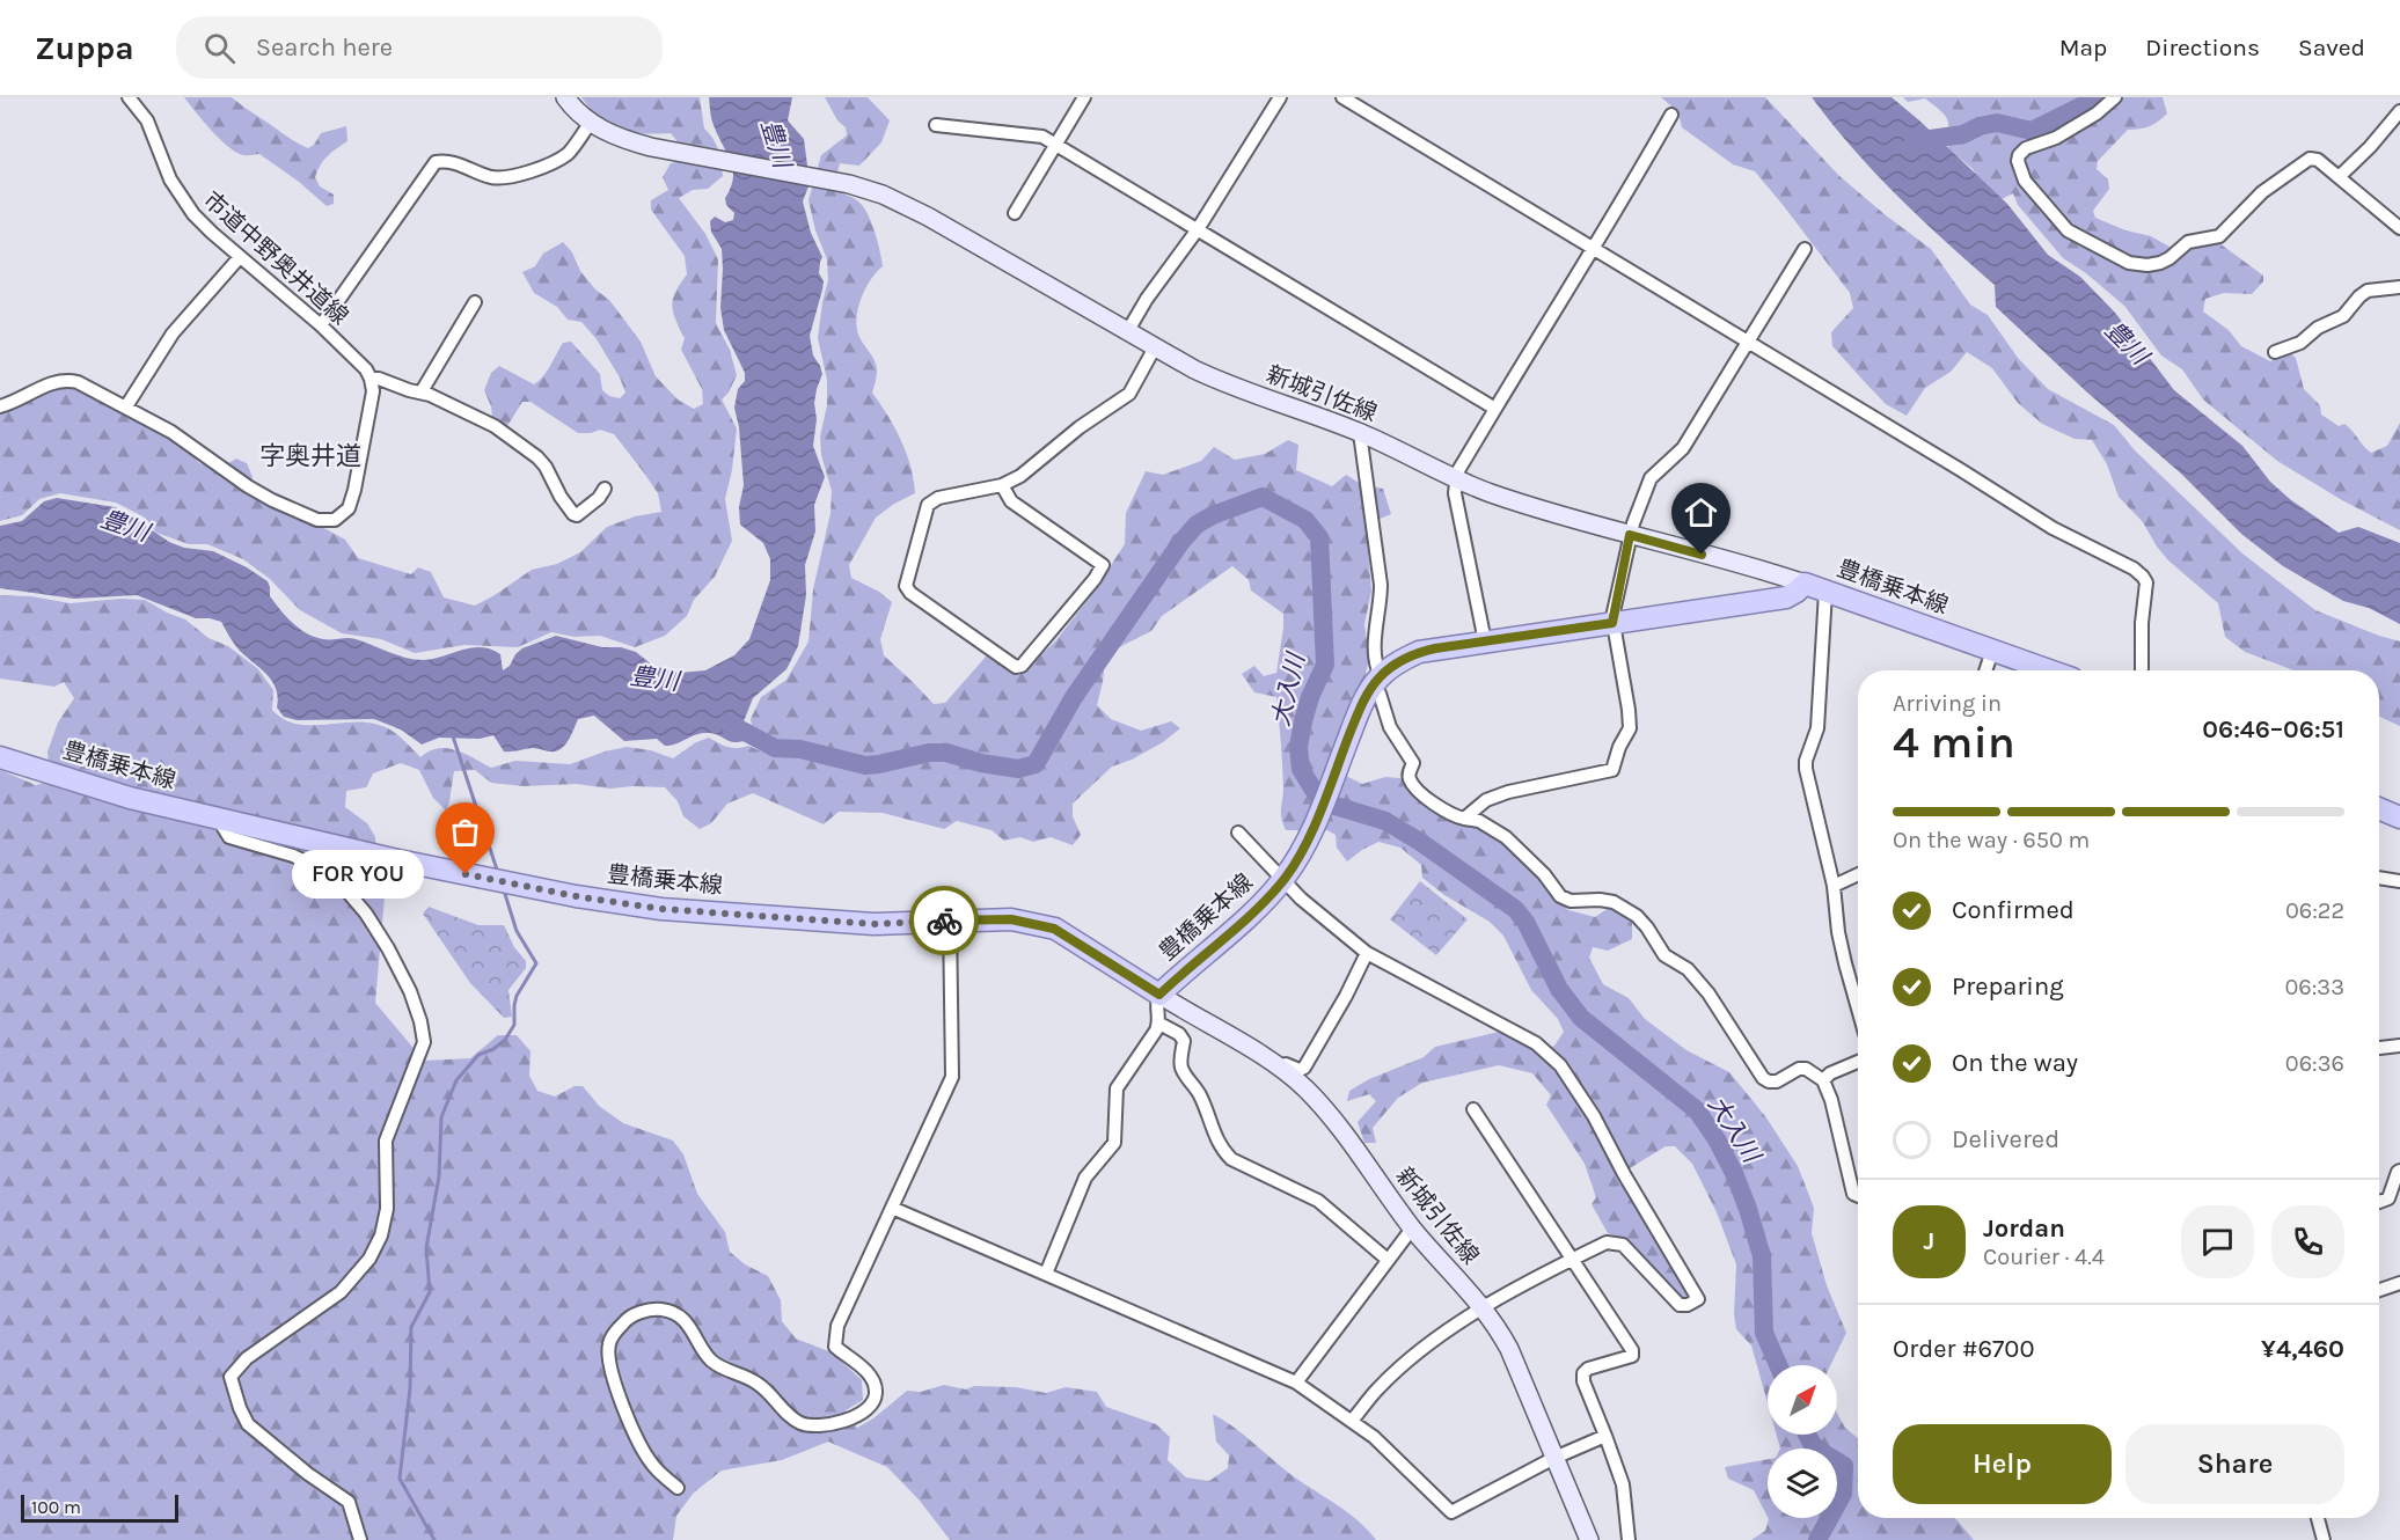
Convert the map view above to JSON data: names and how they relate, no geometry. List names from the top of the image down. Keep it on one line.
{"streets":{"main road":["新城引佐線","豊橋乗本線"],"street":["市道中野奥井道線"]},"crossings":[["新城引佐線","豊橋乗本線"]],"districts":["字奥井道"],"water":["豊川","大入川"],"places":["FOR YOU"],"scale_bar":"100 m","north":"top right","page":{"header":"Zuppa","search":"Search here","nav":["Map","Directions","Saved"],"heading":["4 min","Arriving in","06:46–06:51"],"panel":["Jordan","Courier · 4.4","Order #6700","¥4,460"],"bar":"On the way · 650 m","bubble":"FOR YOU","list":[["Confirmed","06:22"],["Preparing","06:33"],["On the way","06:36"],"Delivered"],"round":"J","buttons":["Help","Share"],"scale":"100 m"}}
